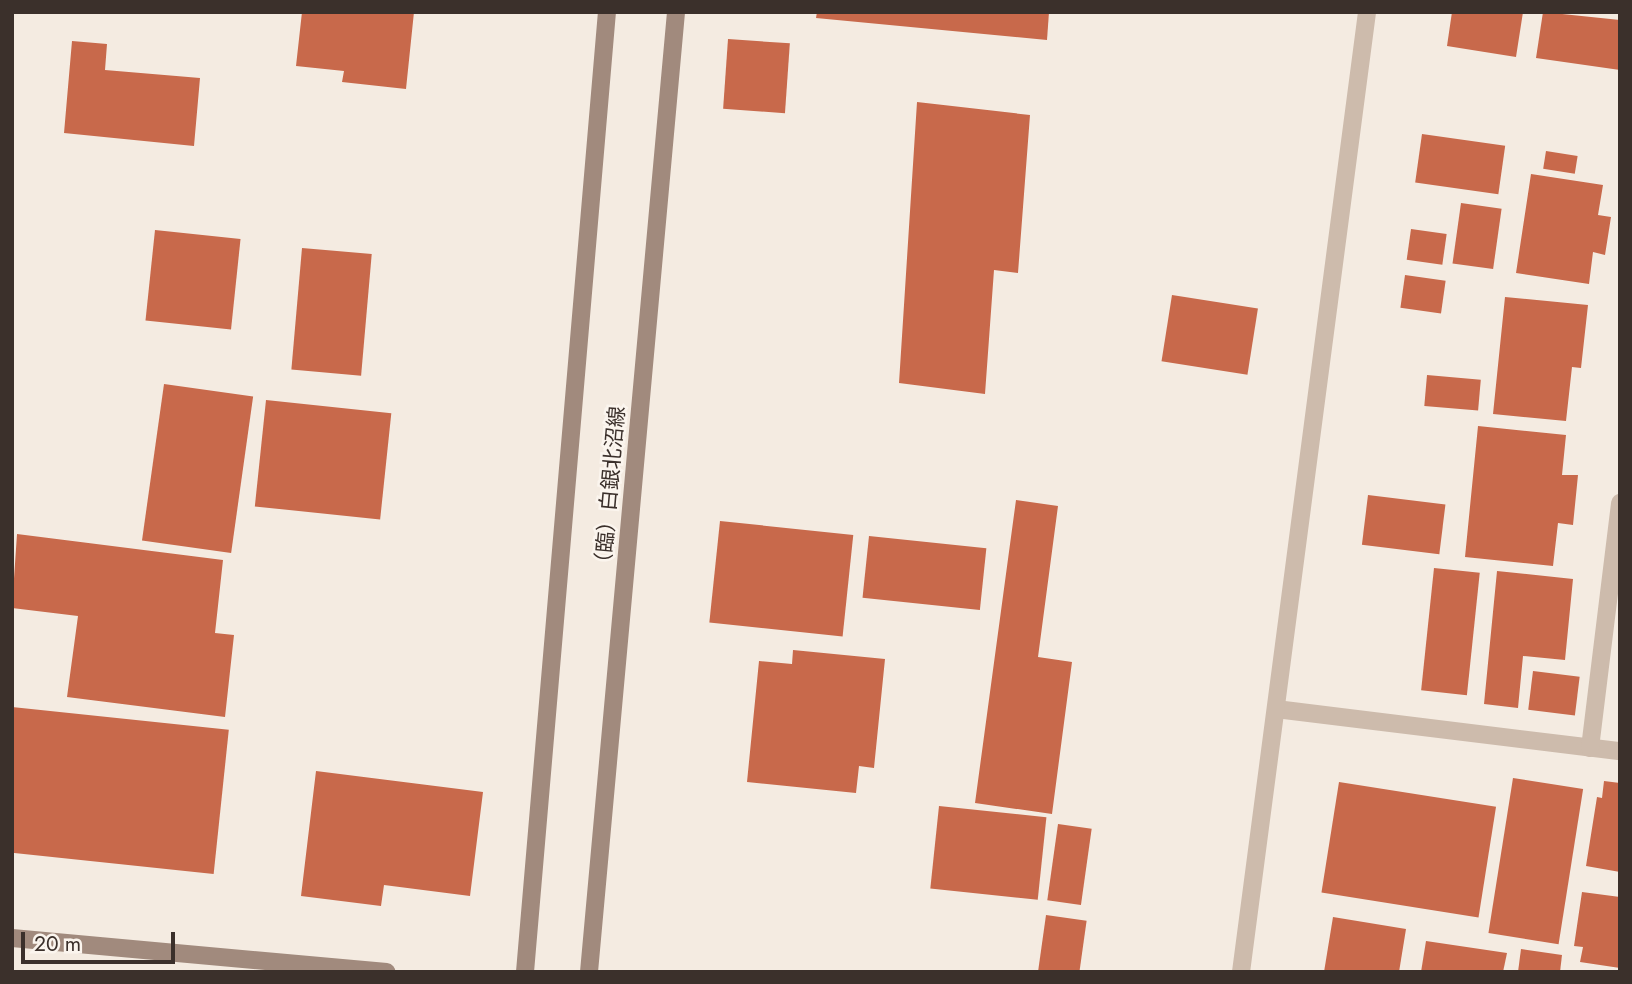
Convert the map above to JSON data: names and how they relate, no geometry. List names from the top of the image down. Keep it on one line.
{"streets":{"street":["（臨）白銀北沼線"]},"scale_bar":"20 m"}
